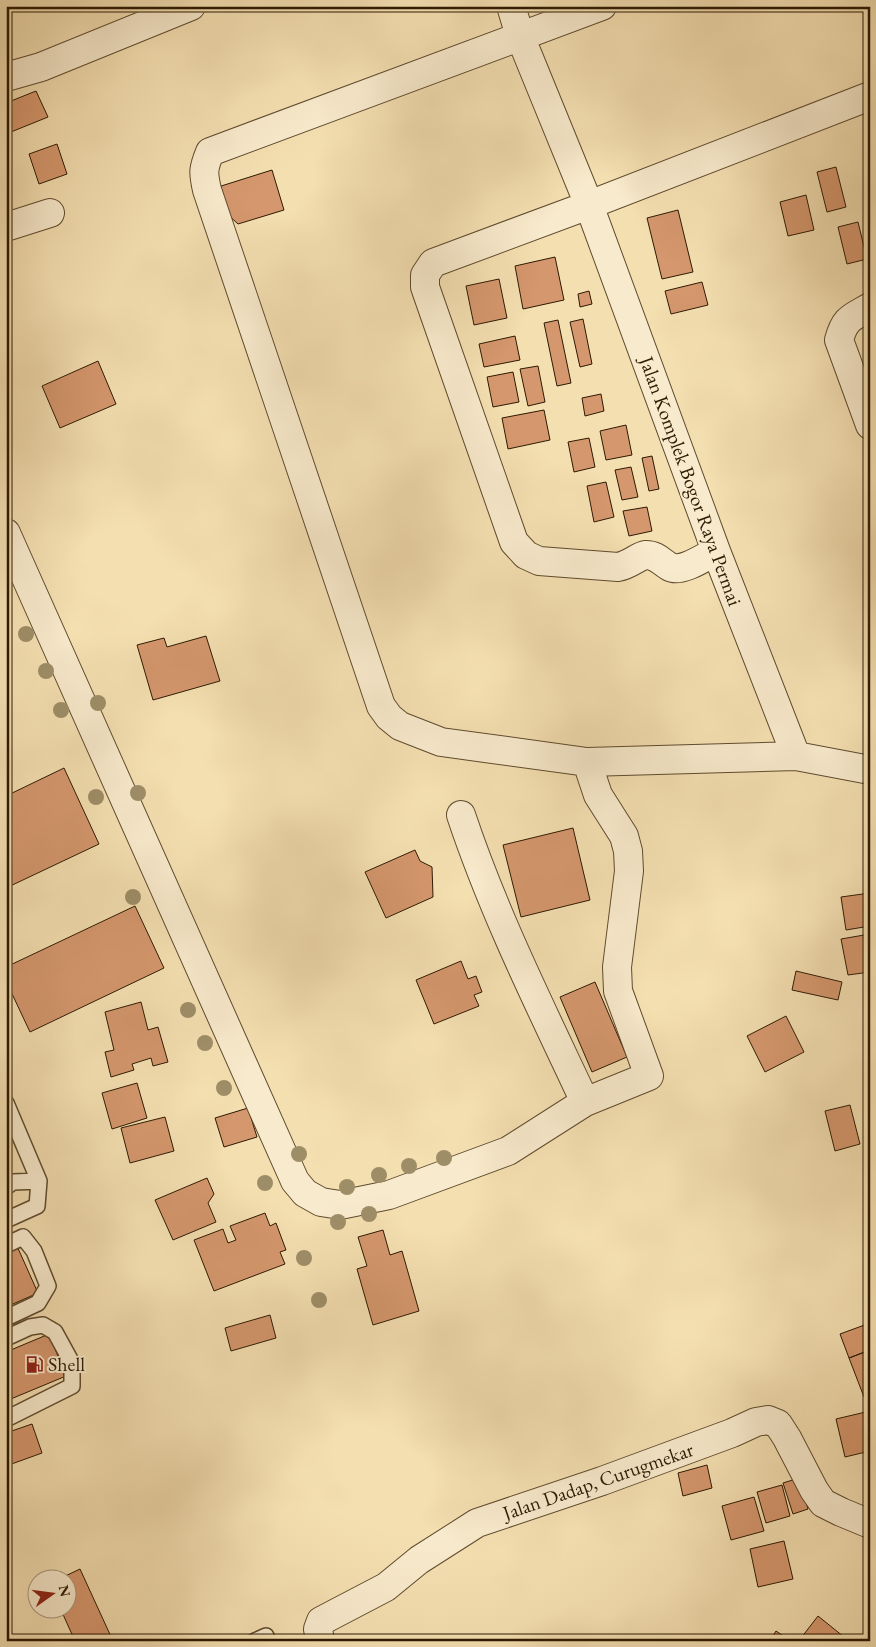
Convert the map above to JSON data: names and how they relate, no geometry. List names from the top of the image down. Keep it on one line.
{"streets":{"street":["Jalan Komplek Bogor Raya Permai","Jalan Dadap, Curugmekar"]},"places":{"fuel station":["Shell"]},"north":"right"}
